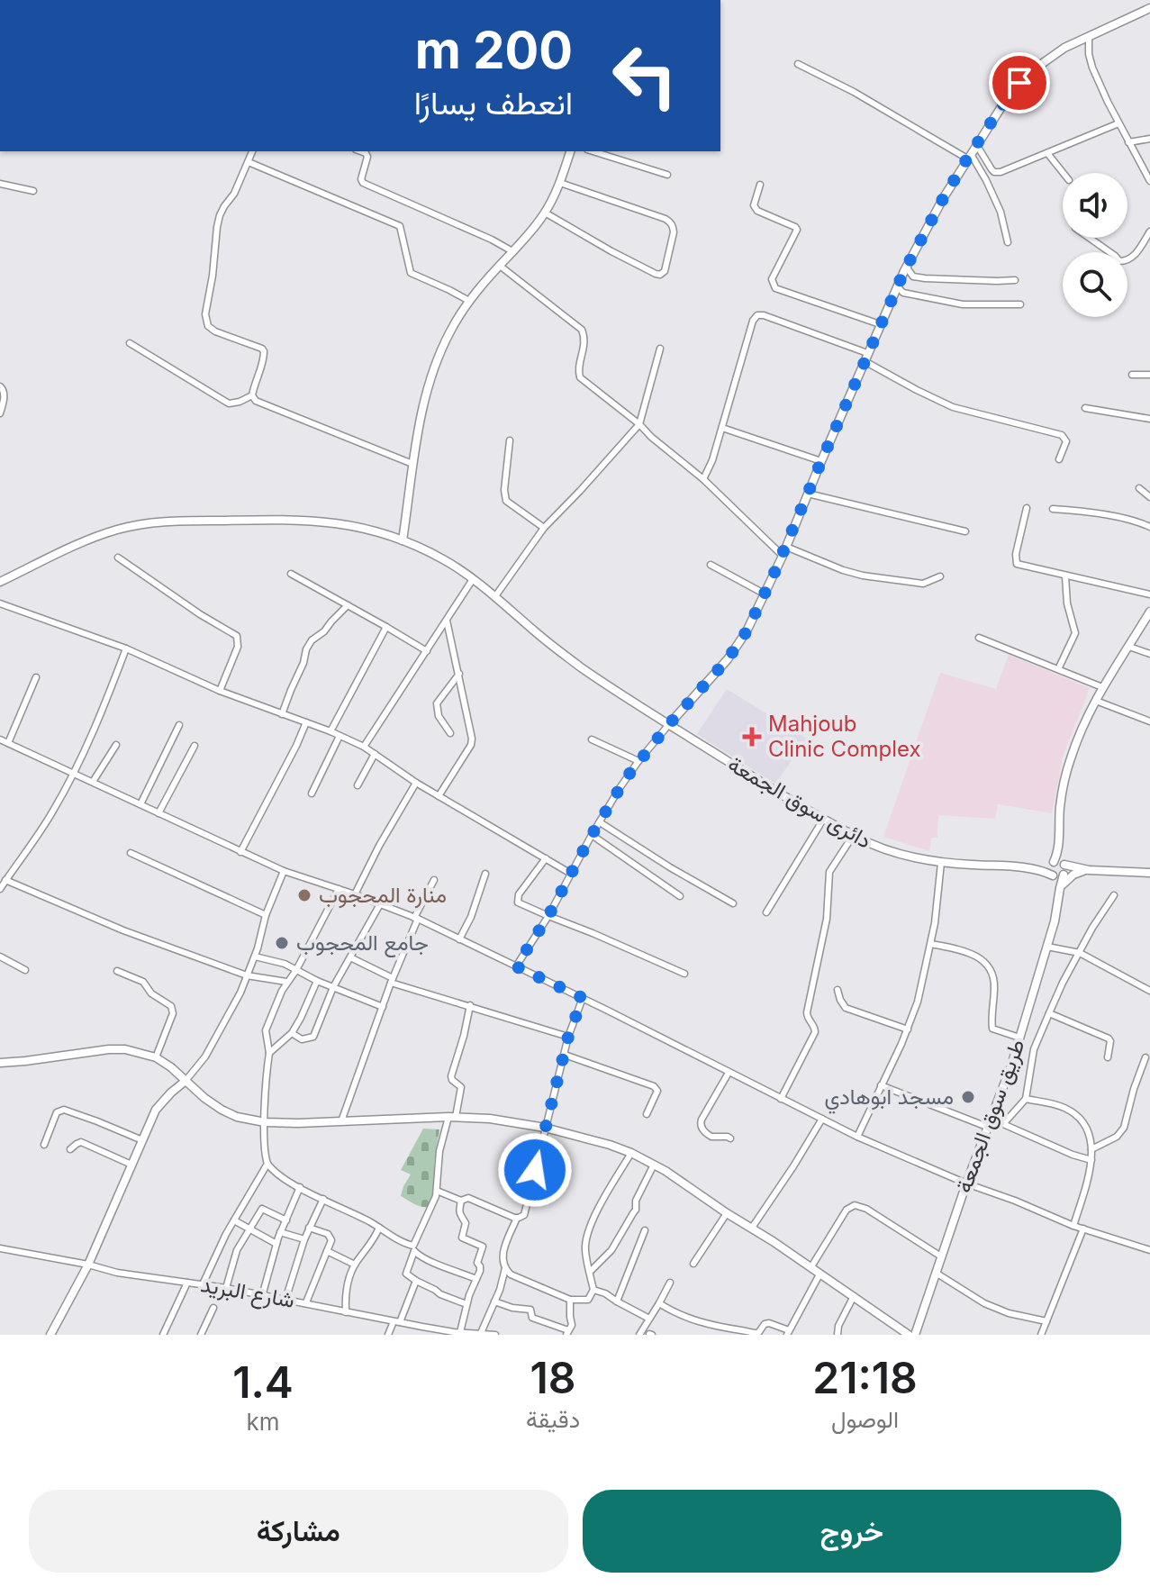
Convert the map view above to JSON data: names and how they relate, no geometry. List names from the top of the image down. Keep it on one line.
{"streets":{"street":["دائرى سوق الجمعة","طريق سوق الجمعة","شارع البريد"]},"places":{"health":["Mahjoub Clinic Complex"],"other":["منارة المحجوب","جامع المحجوب","مسجد ابوهادي"]},"page":{"turn":["200 m","انعطف يسارًا"],"eta":["21:18","الوصول","18","دقيقة","1.4","km"],"buttons":["خروج","مشاركة"]}}
